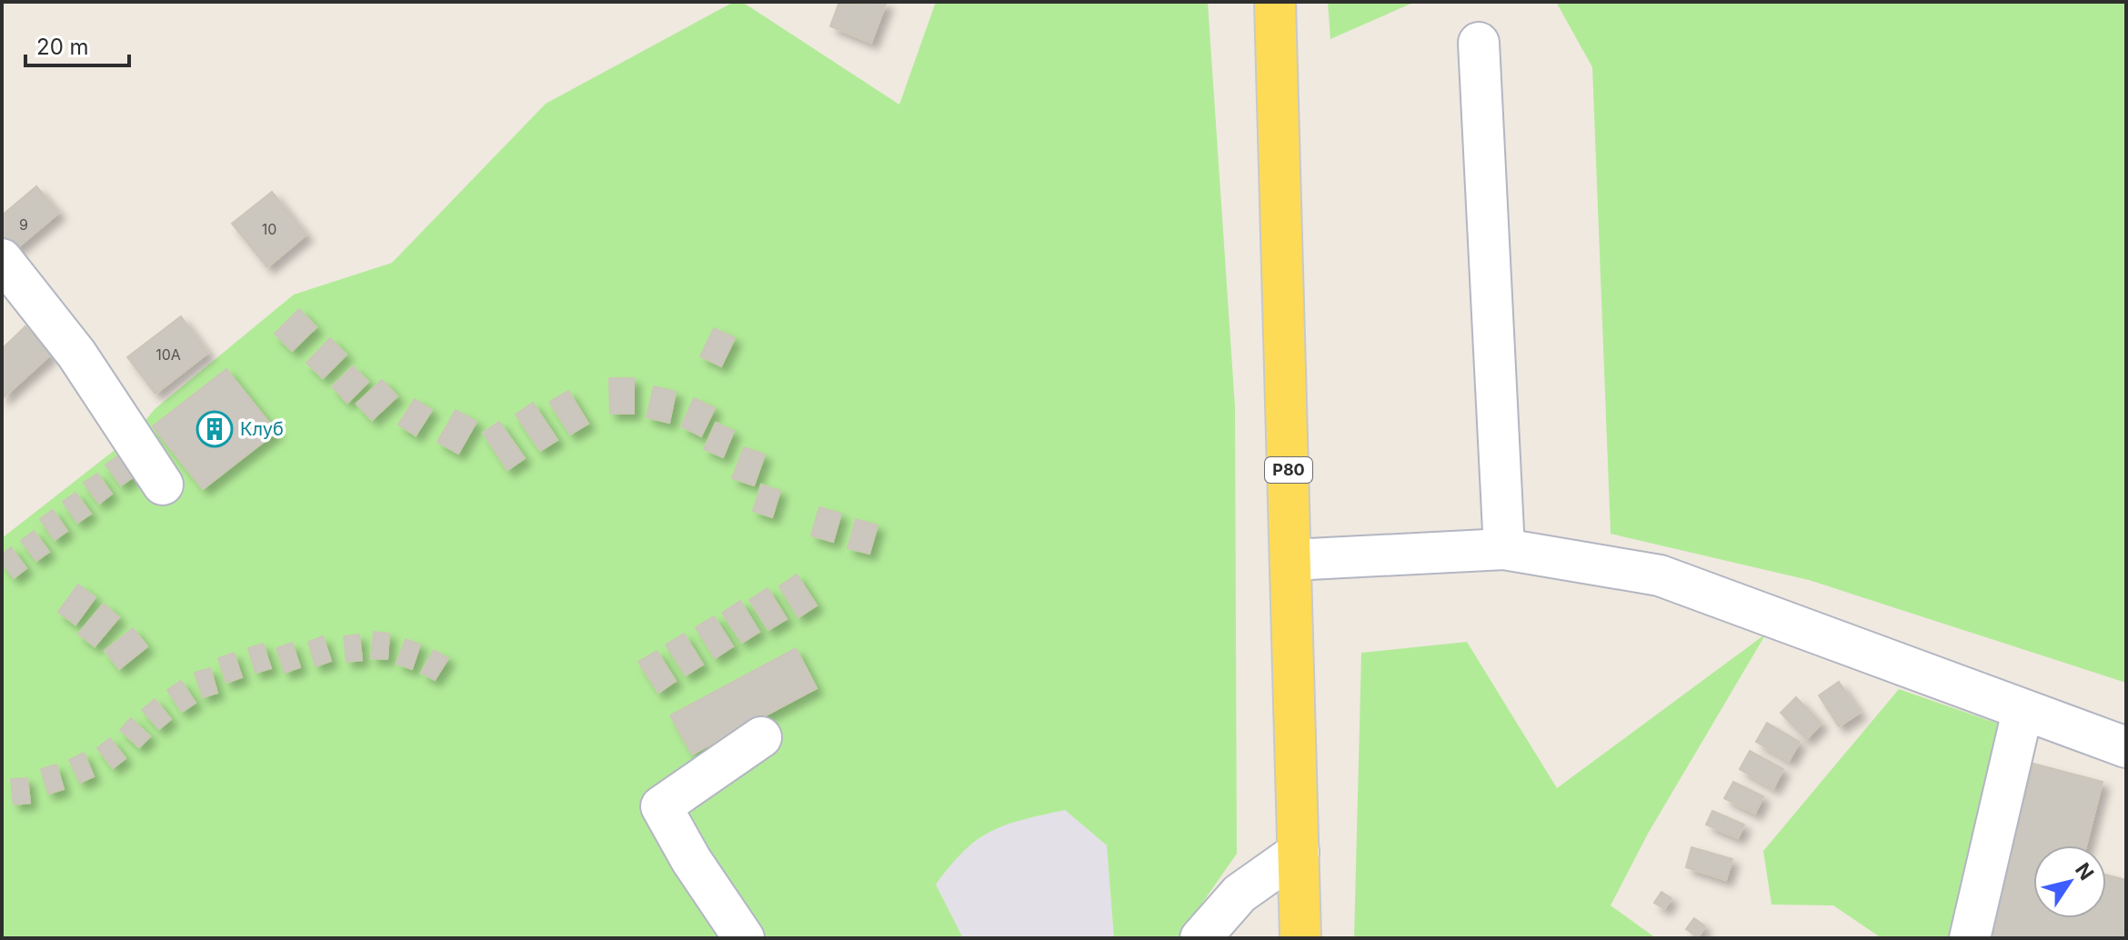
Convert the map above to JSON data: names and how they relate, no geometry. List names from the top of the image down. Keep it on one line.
{"streets":{"main road":["Р80"]},"places":{"building":["Клуб"]},"house_numbers":["9","10","10А"],"scale_bar":"20 m","north":"top right"}
